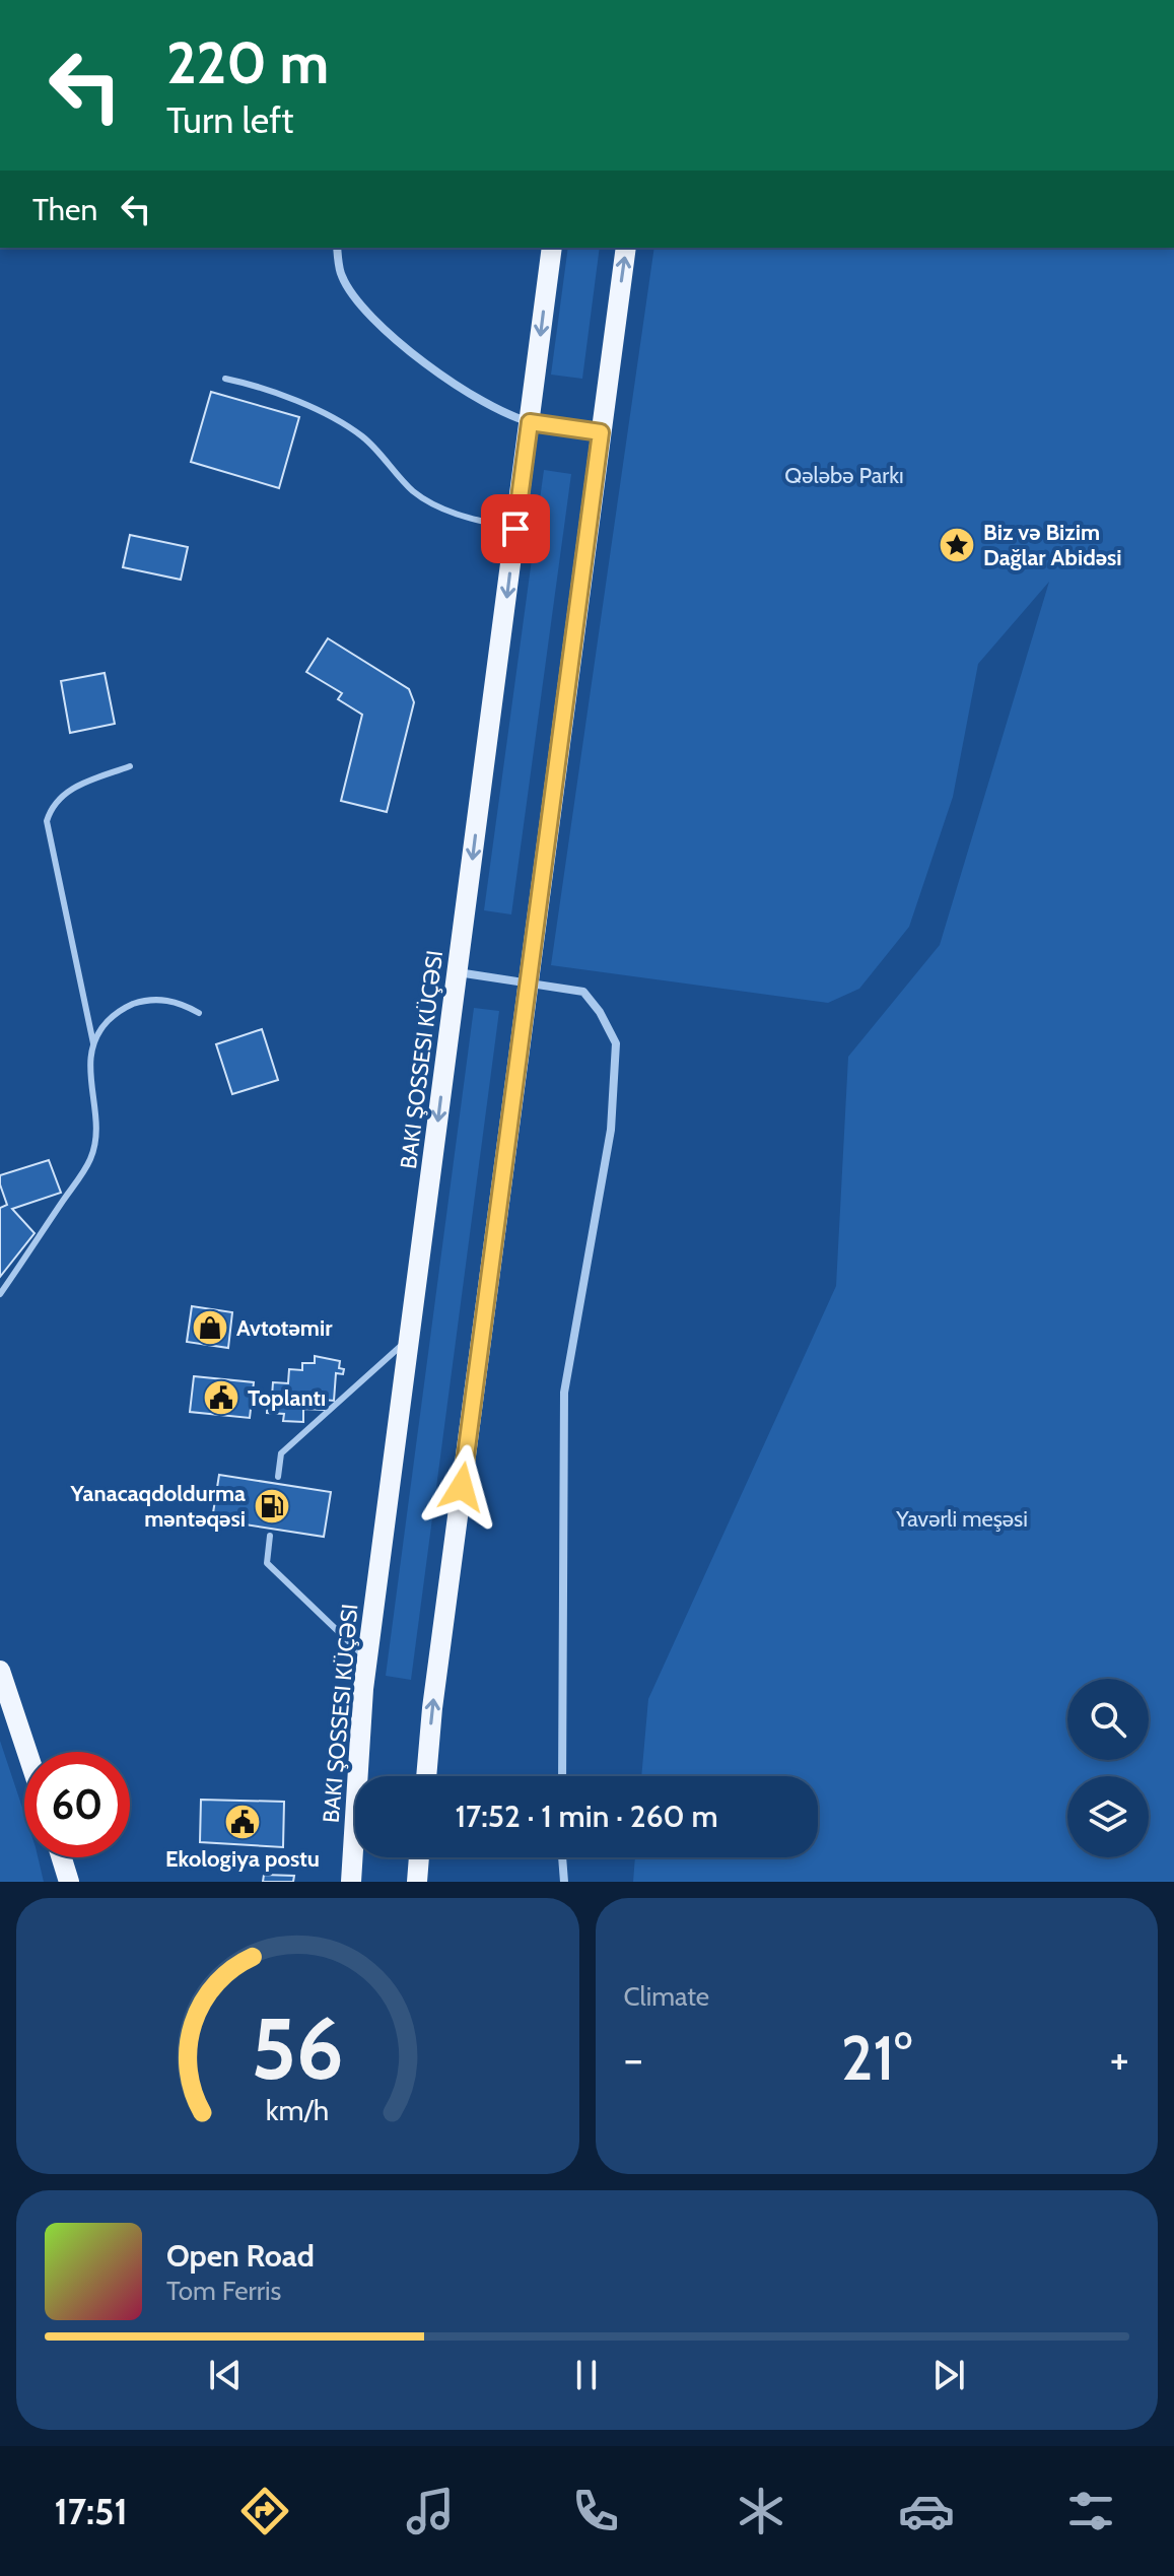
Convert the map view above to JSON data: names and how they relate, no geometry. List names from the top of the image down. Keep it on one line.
{"parks":["Qələbə Parkı","Yavərli meşəsi"],"places":{"place":["Biz və Bizim Dağlar Abidəsi"],"shop":["Avtotəmir"],"public building":["Toplantı","Ekologiya postu"],"fuel station":["Yanacaqdoldurma məntəqəsi"]},"page":{"turn":["220 m","Turn left"],"then":"Then","limit":"60","trip":"17:52 · 1 min · 260 m","tile":"Climate","heat":["−","21°","+"],"song":["Open Road","Tom Ferris"],"tabs":"17:51","gauge":["56","km/h"]}}
